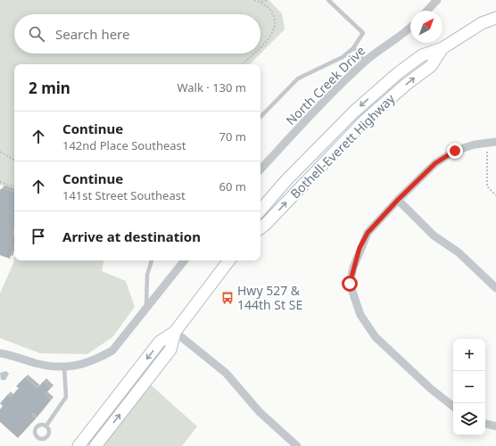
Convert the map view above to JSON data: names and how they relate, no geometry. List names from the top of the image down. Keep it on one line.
{"streets":{"main road":["Bothell-Everett Highway"],"street":["North Creek Drive"]},"places":{"bus stop":["Hwy 527 & 144th St SE"]},"north":"top right","page":{"search":"Search here","heading":["2 min","Walk · 130 m"],"list":[["Continue","142nd Place Southeast","70 m"],["Continue","141st Street Southeast","60 m"],"Arrive at destination"],"map_buttons":["+","−"]}}
